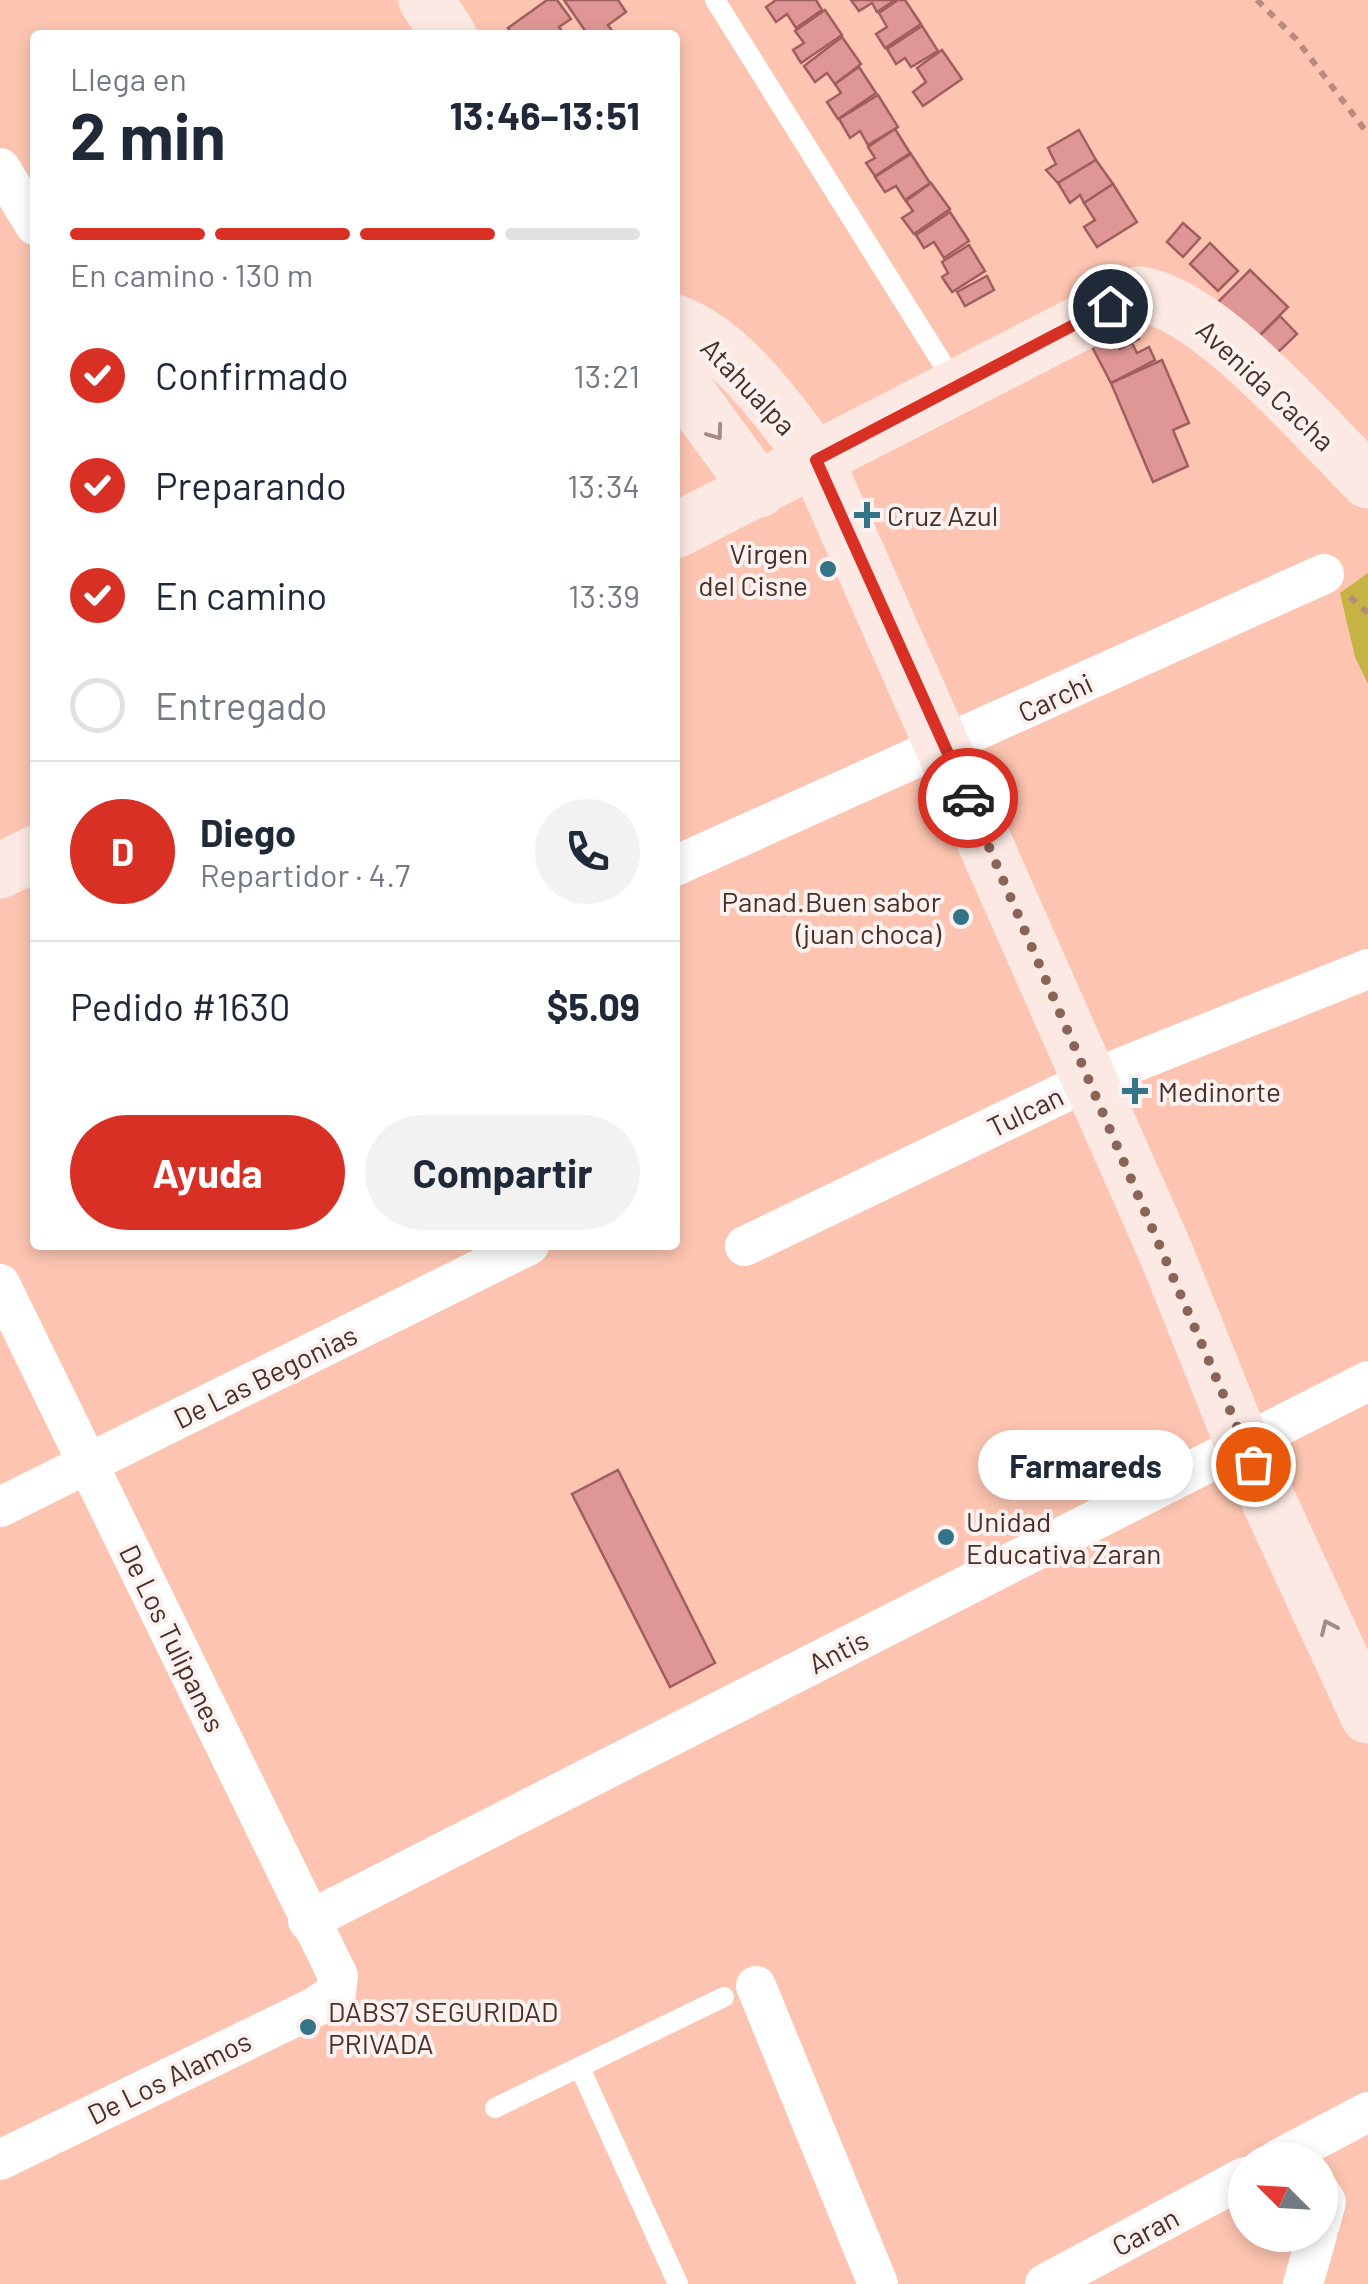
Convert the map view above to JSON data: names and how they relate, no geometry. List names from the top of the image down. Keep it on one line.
{"streets":{"street":["Avenida Cacha","Atahualpa","Carchi","Tulcan","De Las Begonias","De Los Tulipanes","Antis","De Los Alamos","Caran"]},"crossings":[["Avenida Cacha","Atahualpa"],["Atahualpa","Carchi"],["Atahualpa","Tulcan"],["Atahualpa","Antis"],["De Las Begonias","De Los Tulipanes"],["De Los Tulipanes","Antis"],["De Los Tulipanes","De Los Alamos"]],"places":{"health":["Cruz Azul","Medinorte"],"other":["Virgen del Cisne","Panad.Buen sabor (juan choca)","Farmareds","Unidad Educativa Zaran","DABS7 SEGURIDAD PRIVADA"]},"north":"top left","page":{"heading":["2 min","Llega en","13:46–13:51"],"panel":["Diego","Repartidor · 4.7","Pedido #1630","$5.09"],"bar":"En camino · 130 m","list":[["Confirmado","13:21"],["Preparando","13:34"],["En camino","13:39"],"Entregado"],"round":"D","buttons":["Ayuda","Compartir"],"bubble":"Farmareds"}}
